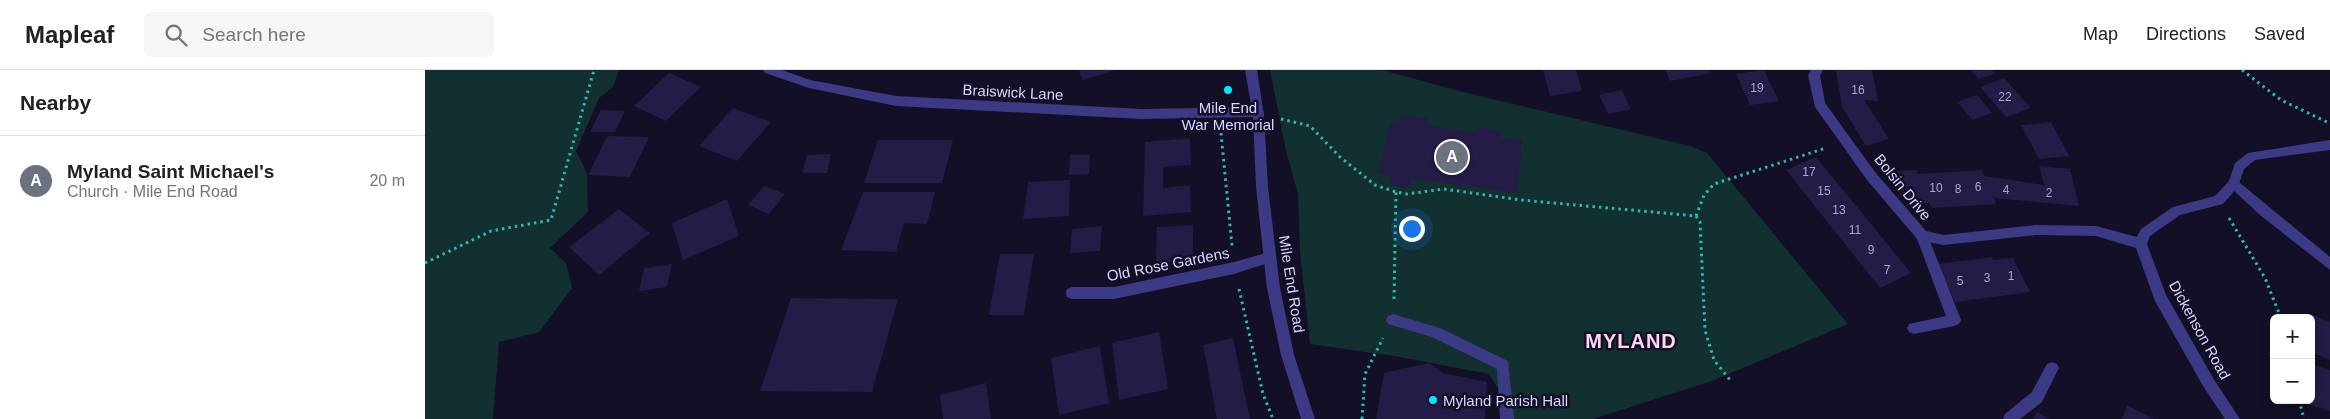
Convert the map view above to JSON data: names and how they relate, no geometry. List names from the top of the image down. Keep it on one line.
{"streets":{"street":["Braiswick Lane","Bolsin Drive","Old Rose Gardens","Mile End Road","Dickenson Road"]},"crossings":[["Braiswick Lane","Mile End Road"],["Bolsin Drive","Dickenson Road"],["Old Rose Gardens","Mile End Road"]],"districts":["MYLAND"],"places":["Mile End War Memorial","Myland Parish Hall"],"house_numbers":["19","16","22","17","6","10","8","4","15","2","13","11","9","7","1","3","5"],"page":{"header":"Mapleaf","search":"Search here","nav":["Map","Directions","Saved"],"heading":"Nearby","list":[{"mark":"A","name":"Myland Saint Michael's","note":"Church · Mile End Road","value":"20 m"}],"pins":"A","map_buttons":["+","−"]}}
